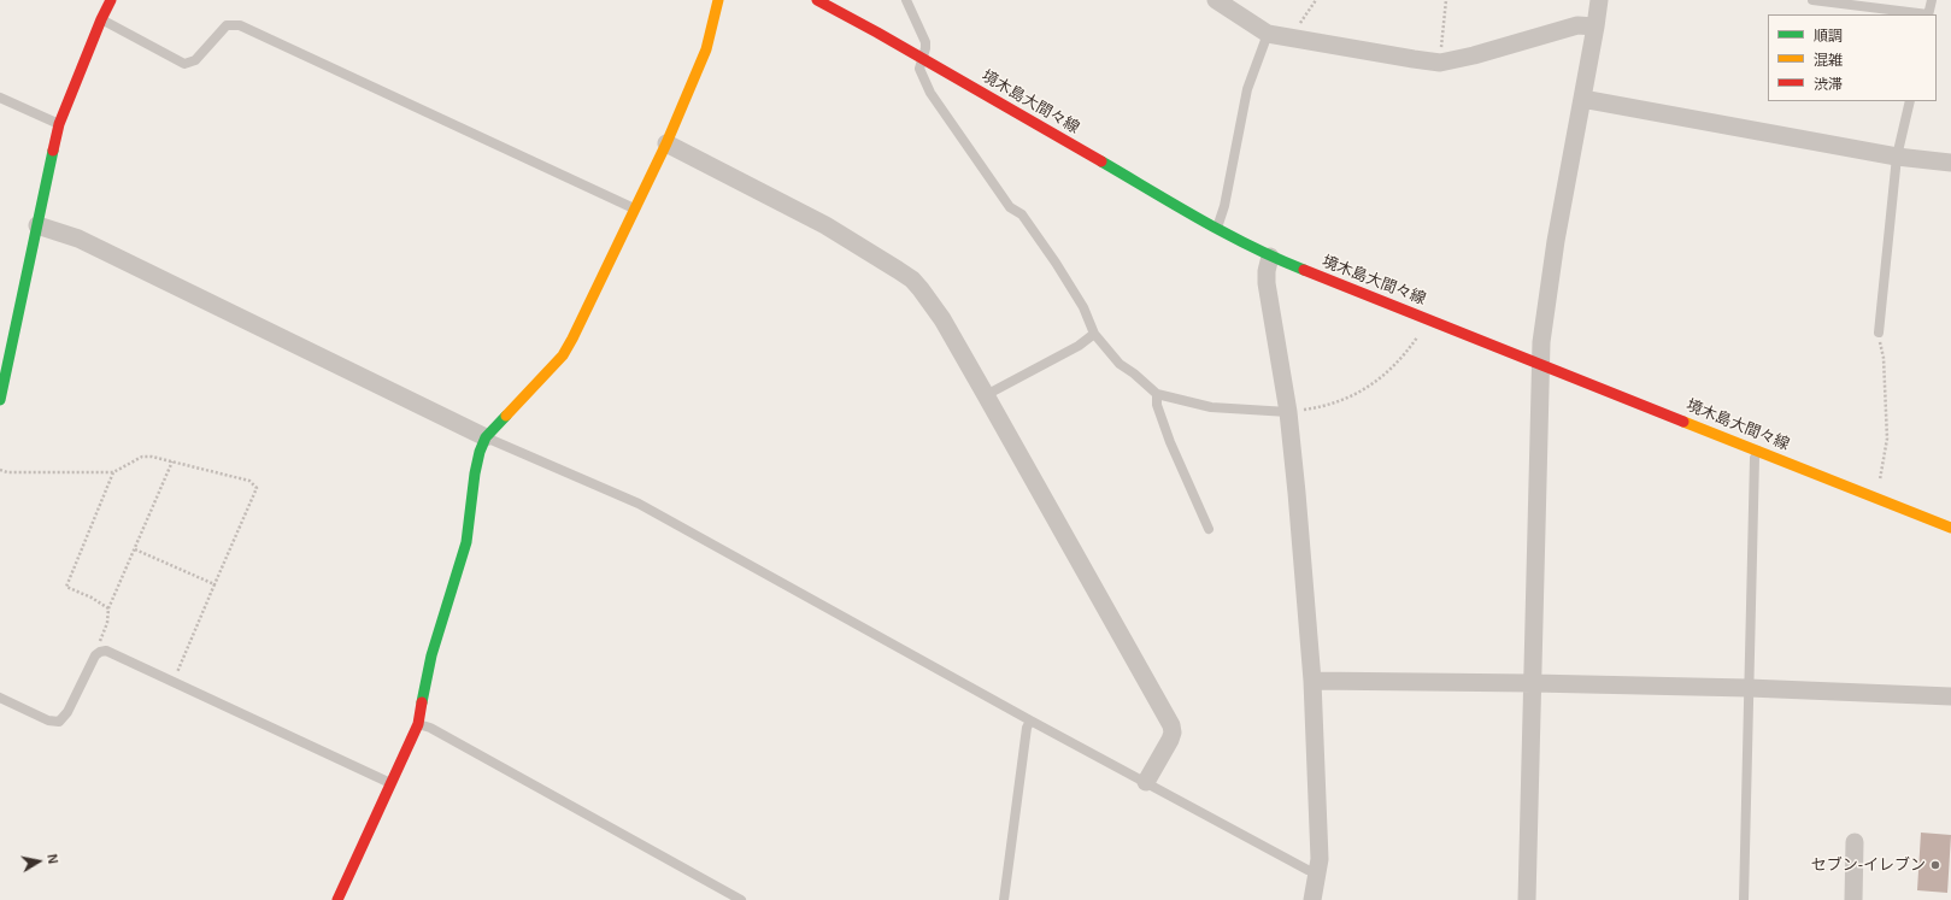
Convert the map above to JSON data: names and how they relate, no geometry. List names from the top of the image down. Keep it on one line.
{"streets":{"street":["境木島大間々線"]},"places":["セブン-イレブン"],"legend":["順調","混雑","渋滞"],"north":"right"}
